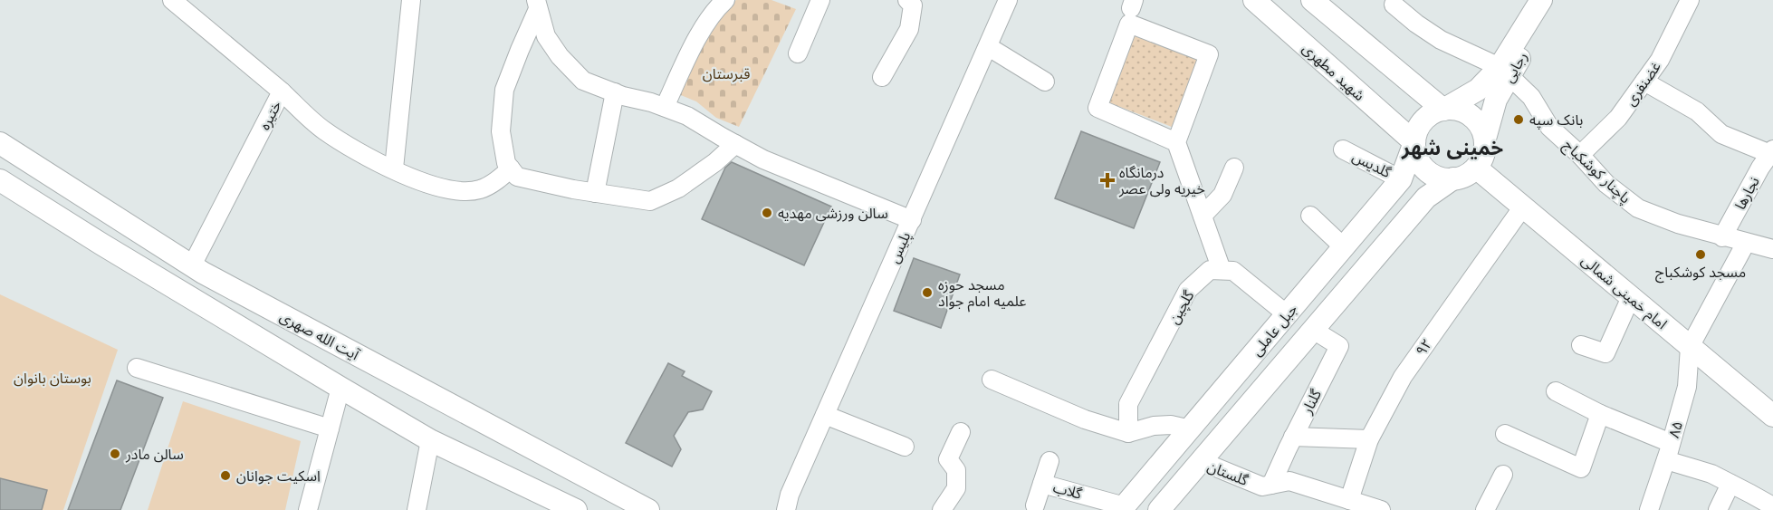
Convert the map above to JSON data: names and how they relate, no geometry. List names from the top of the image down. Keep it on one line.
{"streets":{"main road":["رجایی","شهید مطهری","امام خمینی شمالی","جبل عاملی","آیت الله صهری"],"street":["غضنفری","ختیره","گلدیس","پاچنار کوشکباج","نجارها","پلیس","گلچین","۹۲","گلنار","۸۵","گلستان","گلاب"]},"crossings":[["رجایی","شهید مطهری"],["رجایی","پاچنار کوشکباج"],["رجایی","امام خمینی شمالی"],["رجایی","جبل عاملی"],["شهید مطهری","امام خمینی شمالی"],["شهید مطهری","جبل عاملی"],["غضنفری","پاچنار کوشکباج"],["ختیره","آیت الله صهری"],["گلدیس","جبل عاملی"],["پاچنار کوشکباج","نجارها"],["امام خمینی شمالی","جبل عاملی"],["امام خمینی شمالی","۹۲"],["امام خمینی شمالی","۸۵"],["جبل عاملی","گلنار"],["جبل عاملی","گلستان"],["جبل عاملی","گلاب"],["۹۲","گلستان"],["گلنار","گلستان"]],"districts":["خمینی شهر"],"parks":["قبرستان","بوستان بانوان"],"places":{"other":["بانک سپه","سالن ورزشی مهدیه","مسجد کوشکباج","مسجد حوزه علمیه امام جواد","سالن مادر","اسکیت جوانان"],"health":["درمانگاه خیریه ولی عصر"]}}
